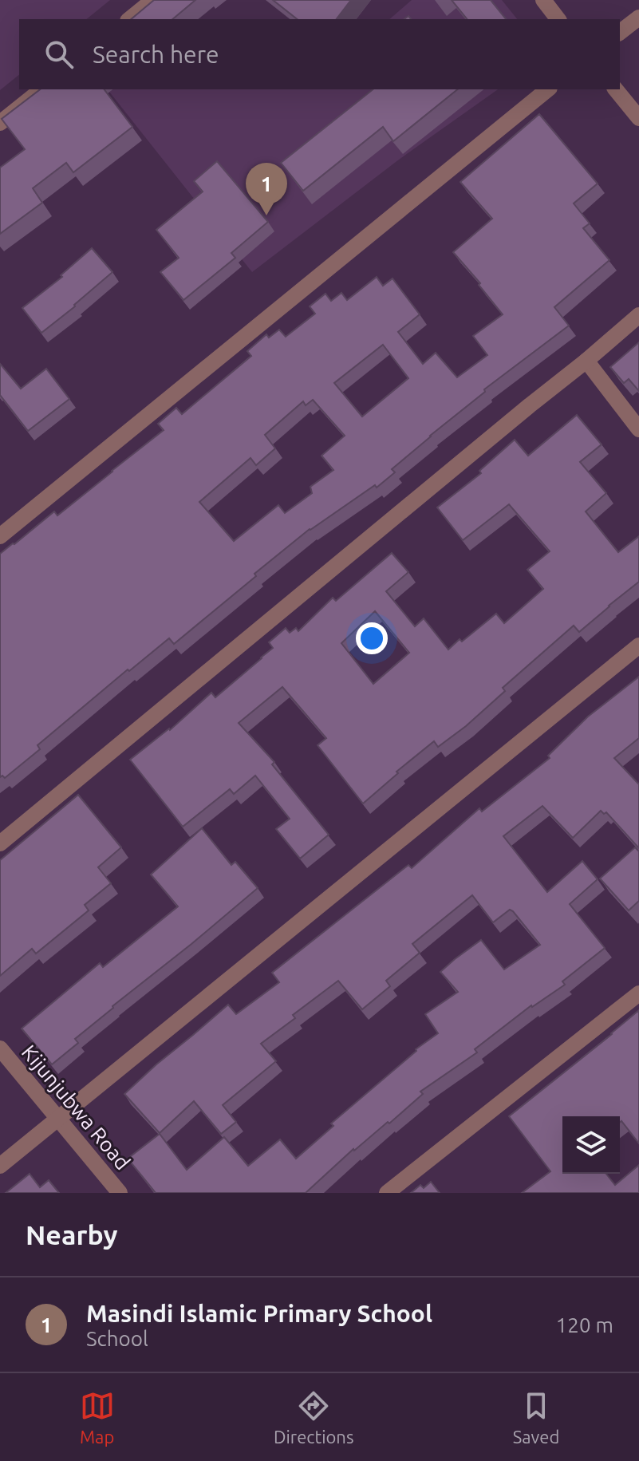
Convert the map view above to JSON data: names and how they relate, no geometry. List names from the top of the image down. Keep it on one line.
{"streets":{"street":["Kijunjubwa Road"]},"page":{"search":"Search here","pins":"1","heading":"Nearby","list":[{"mark":"1","name":"Masindi Islamic Primary School","note":"School","value":"120 m"}],"nav":["Map","Directions","Saved"]}}
